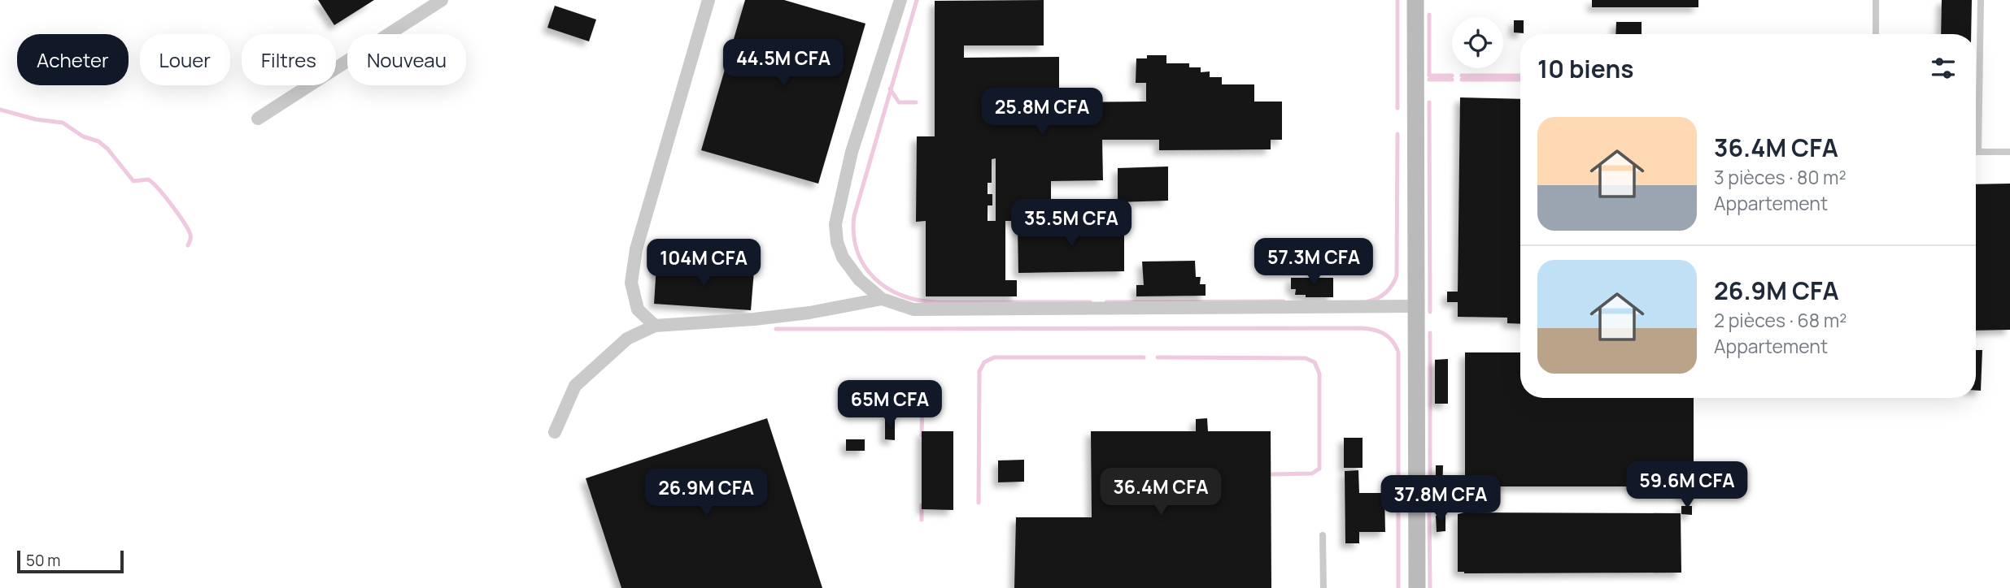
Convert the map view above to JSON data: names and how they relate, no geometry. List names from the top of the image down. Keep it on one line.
{"scale_bar":"50 m","page":{"chip":["Acheter","Louer","Filtres","Nouveau"],"heading":"10 biens","price":["44.5M CFA","25.8M CFA","35.5M CFA","57.3M CFA","104M CFA","65M CFA","59.6M CFA","36.4M CFA","26.9M CFA","37.8M CFA"],"list":[{"name":"36.4M CFA","note":"3 pièces · 80 m² · Appartement"},{"name":"26.9M CFA","note":"2 pièces · 68 m² · Appartement"}],"scale":"50 m"}}
